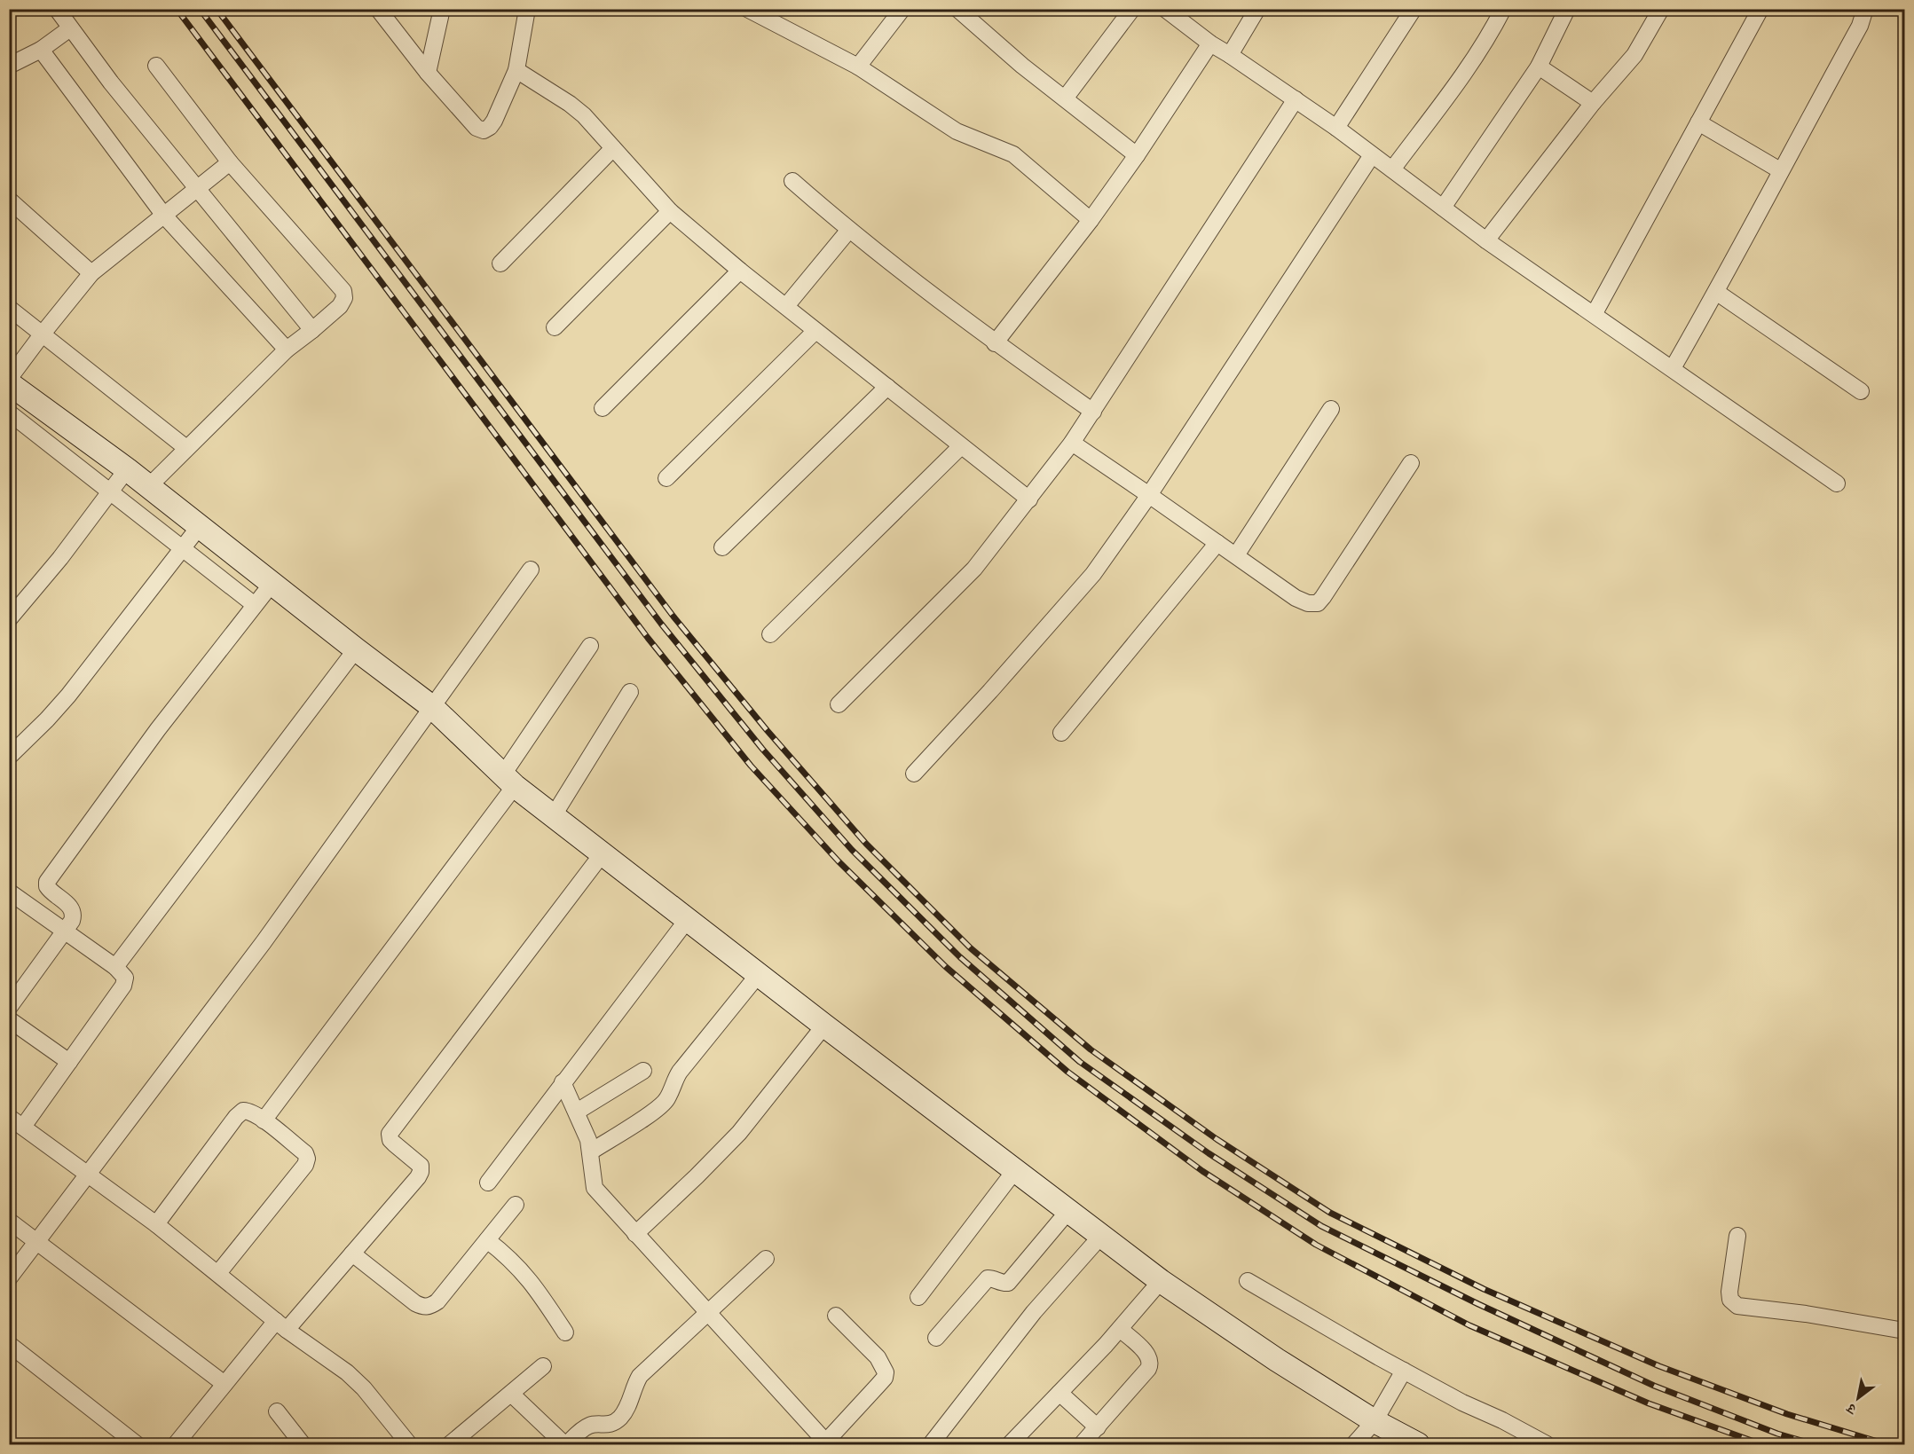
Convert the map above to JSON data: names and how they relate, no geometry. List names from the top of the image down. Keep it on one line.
{"north":"bottom left"}
